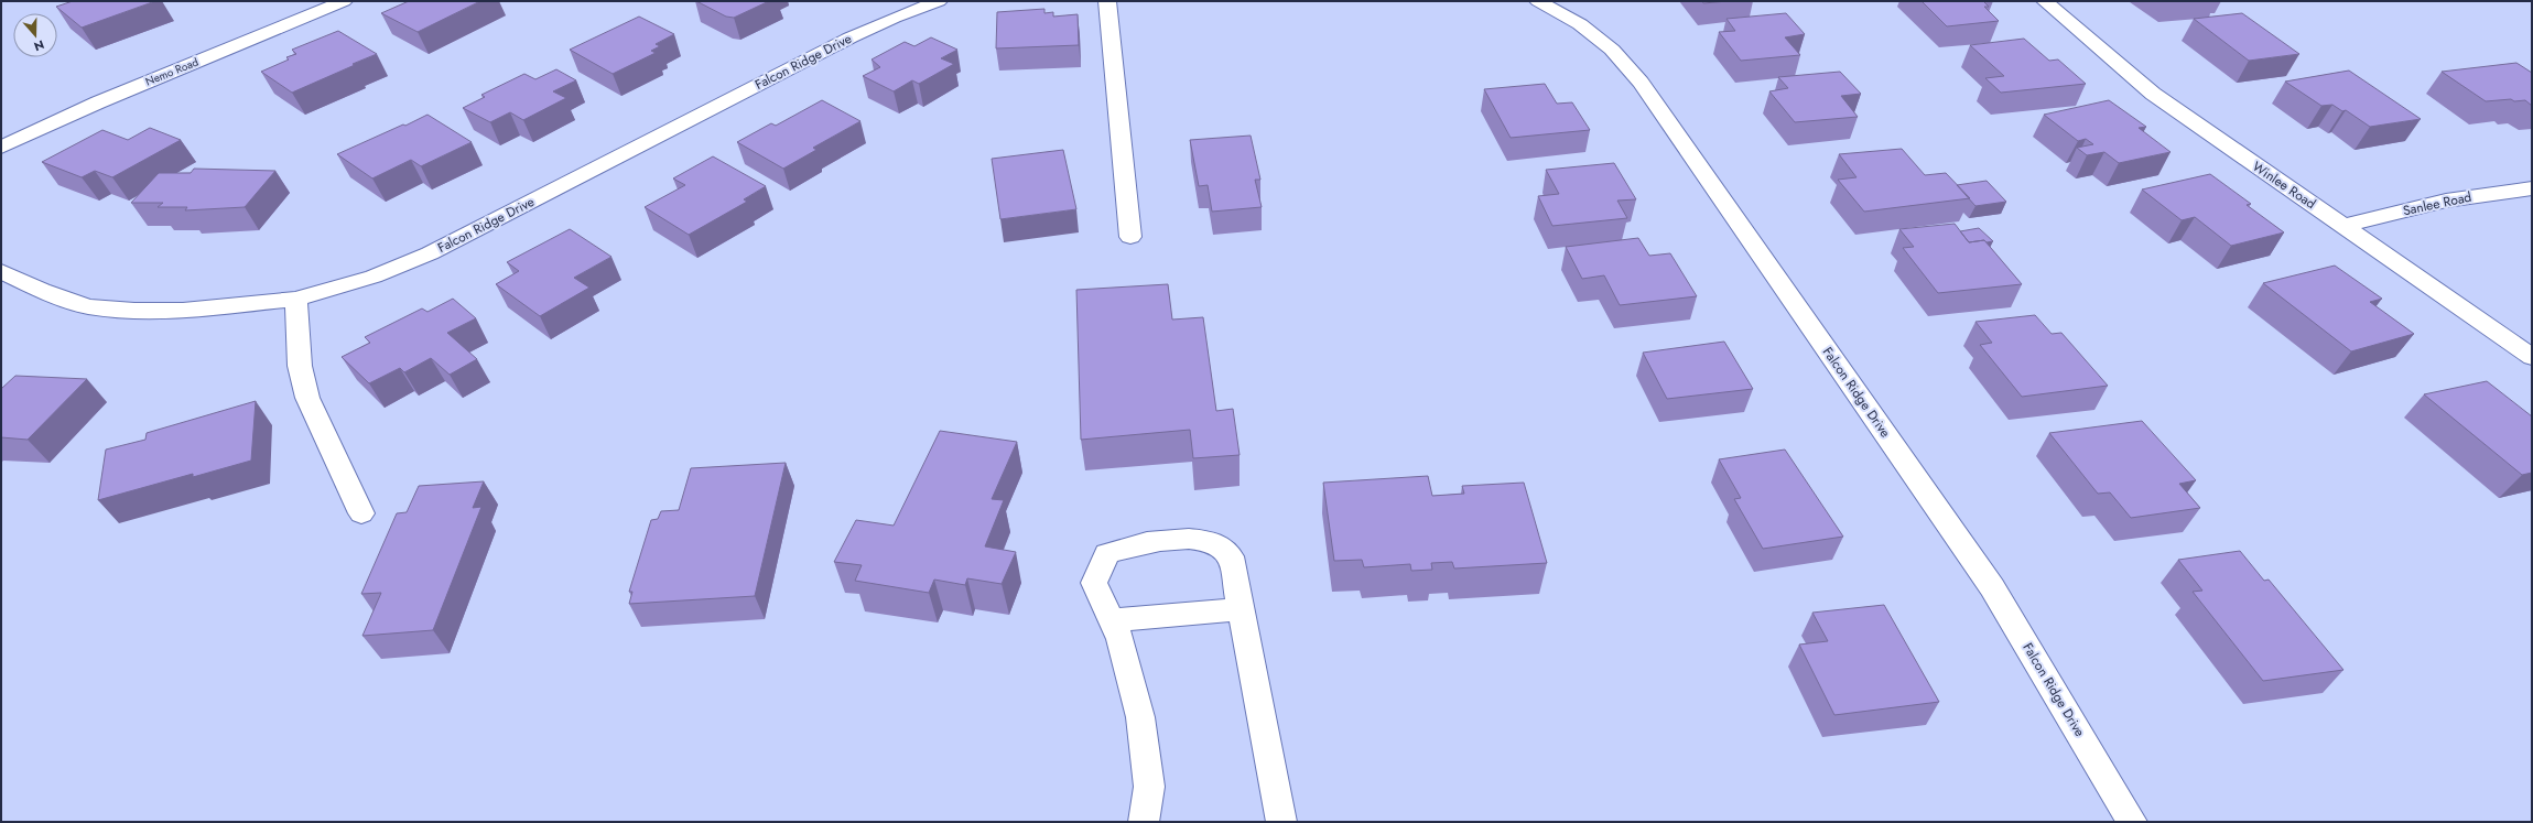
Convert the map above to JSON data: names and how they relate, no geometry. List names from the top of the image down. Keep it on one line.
{"streets":{"street":["Falcon Ridge Drive","Nemo Road","Winlee Road","Sanlee Road"]},"crossings":[["Winlee Road","Sanlee Road"]],"north":"bottom"}
